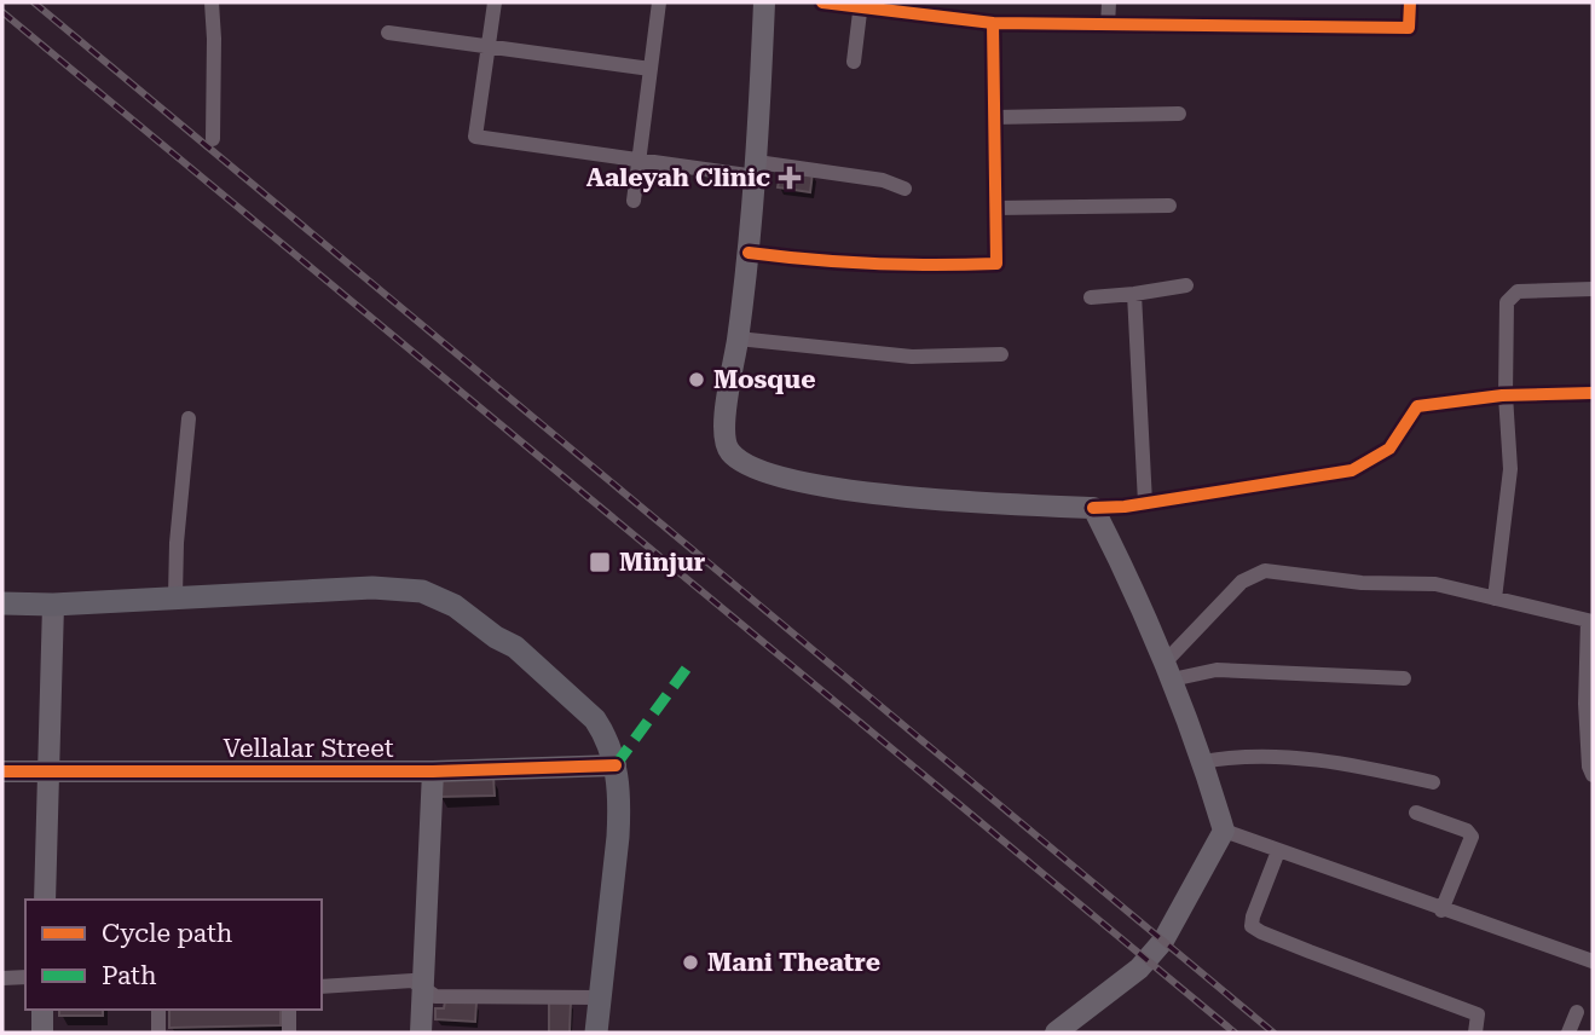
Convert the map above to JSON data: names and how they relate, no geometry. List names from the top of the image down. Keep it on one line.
{"streets":{"main road":["Vellalar Street"]},"places":{"health":["Aaleyah Clinic"],"other":["Mosque","Mani Theatre"],"transit":["Minjur"]},"legend":["Cycle path","Path"]}
